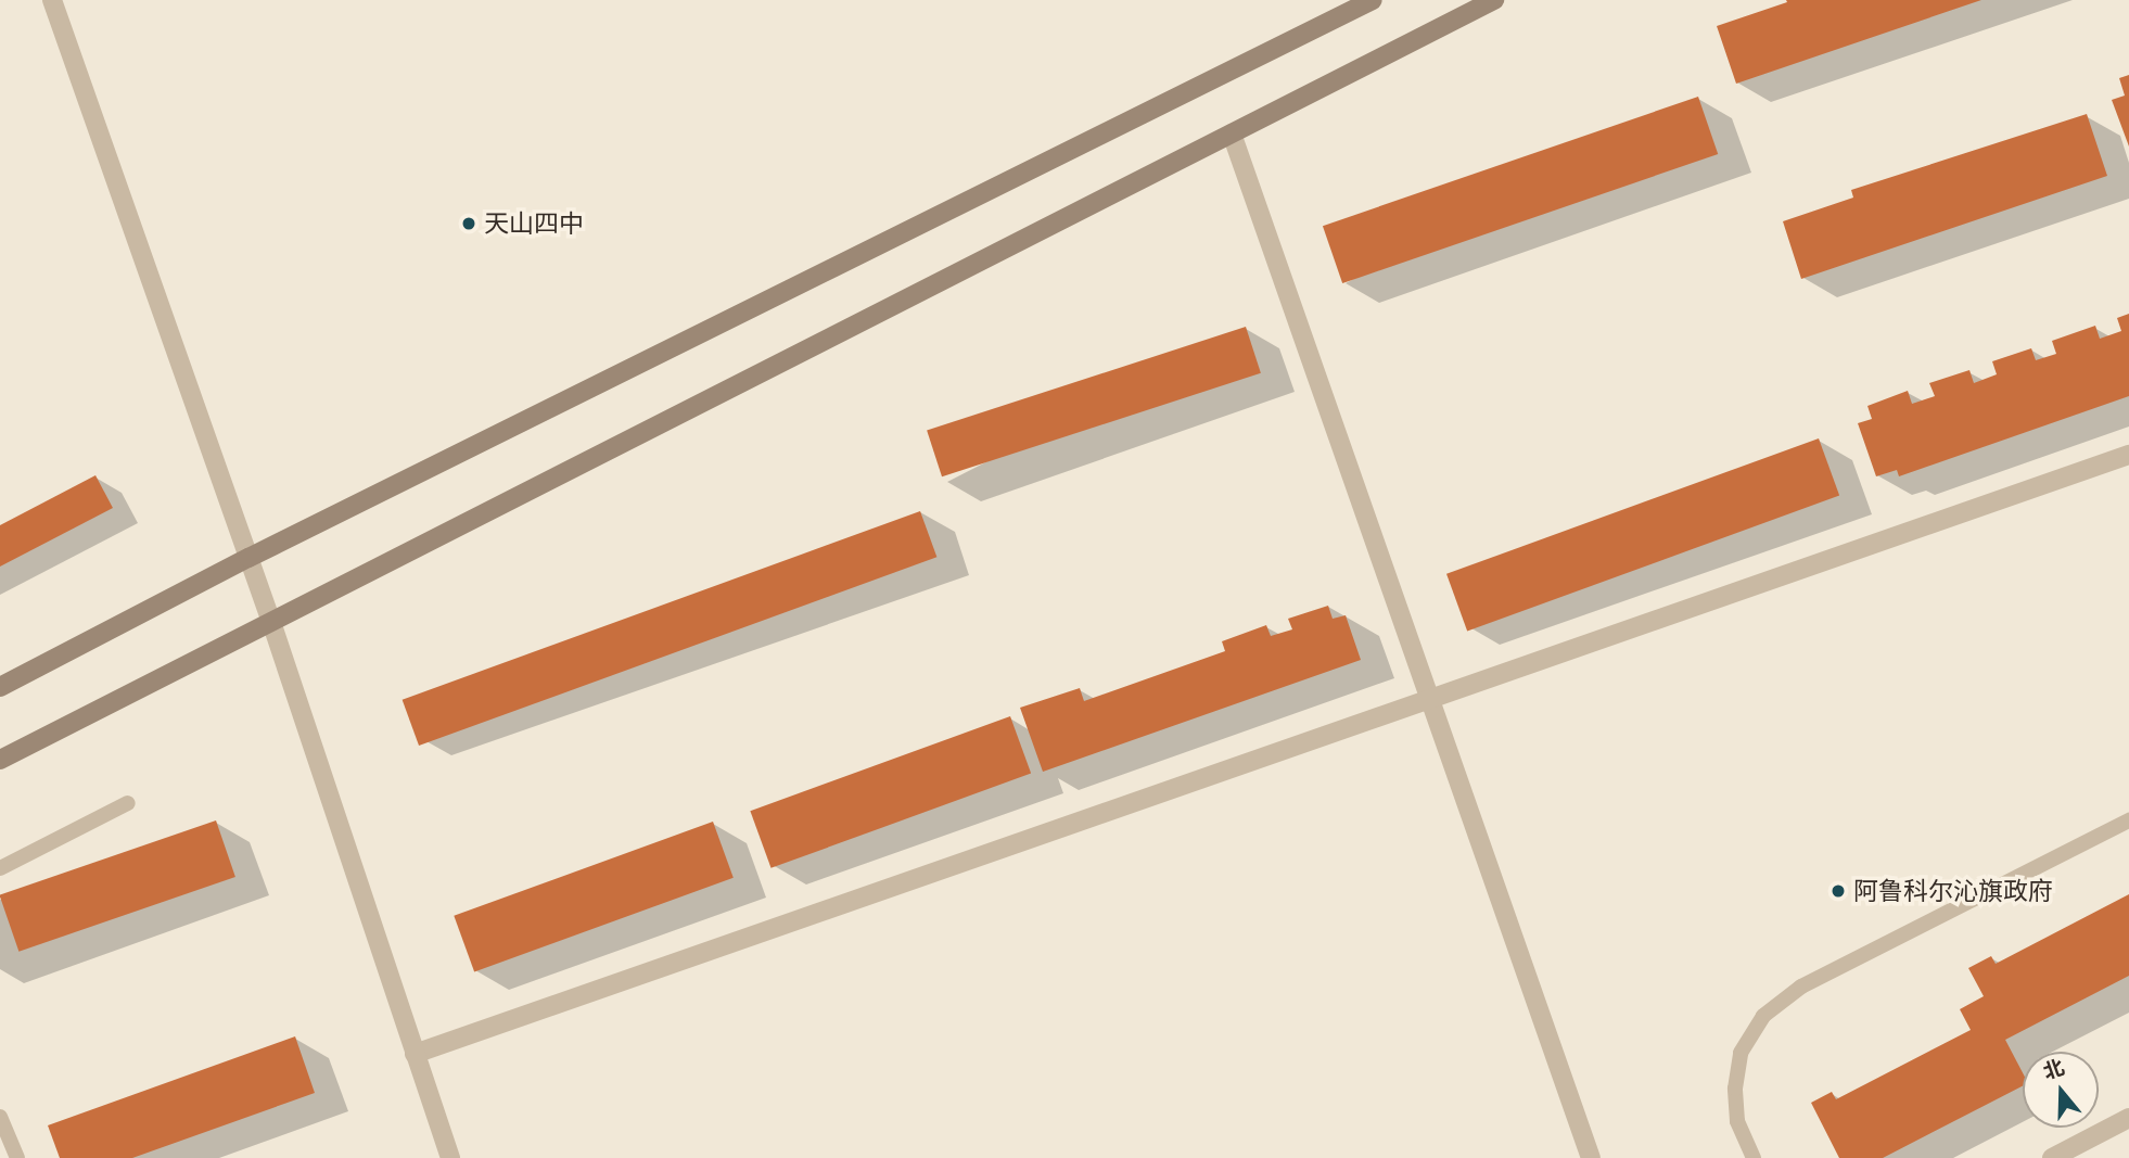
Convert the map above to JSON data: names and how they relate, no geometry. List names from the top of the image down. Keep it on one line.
{"places":["天山四中","阿鲁科尔沁旗政府"],"north":"top"}
